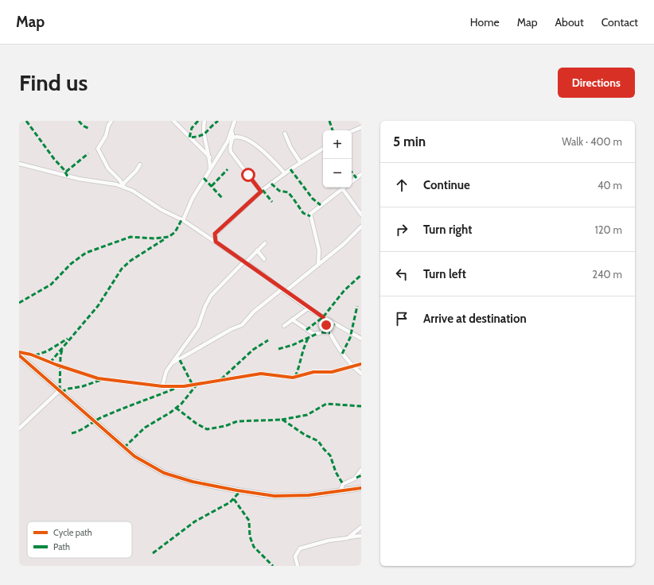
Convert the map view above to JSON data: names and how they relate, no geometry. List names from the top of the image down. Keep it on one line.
{"legend":["Cycle path","Path"],"page":{"header":"Map","nav":["Home","Map","About","Contact"],"buttons":"Directions","title":"Find us","heading":["5 min","Walk · 400 m"],"map_buttons":["+","−"],"list":[["Continue","40 m"],["Turn right","120 m"],["Turn left","240 m"],"Arrive at destination"]}}
